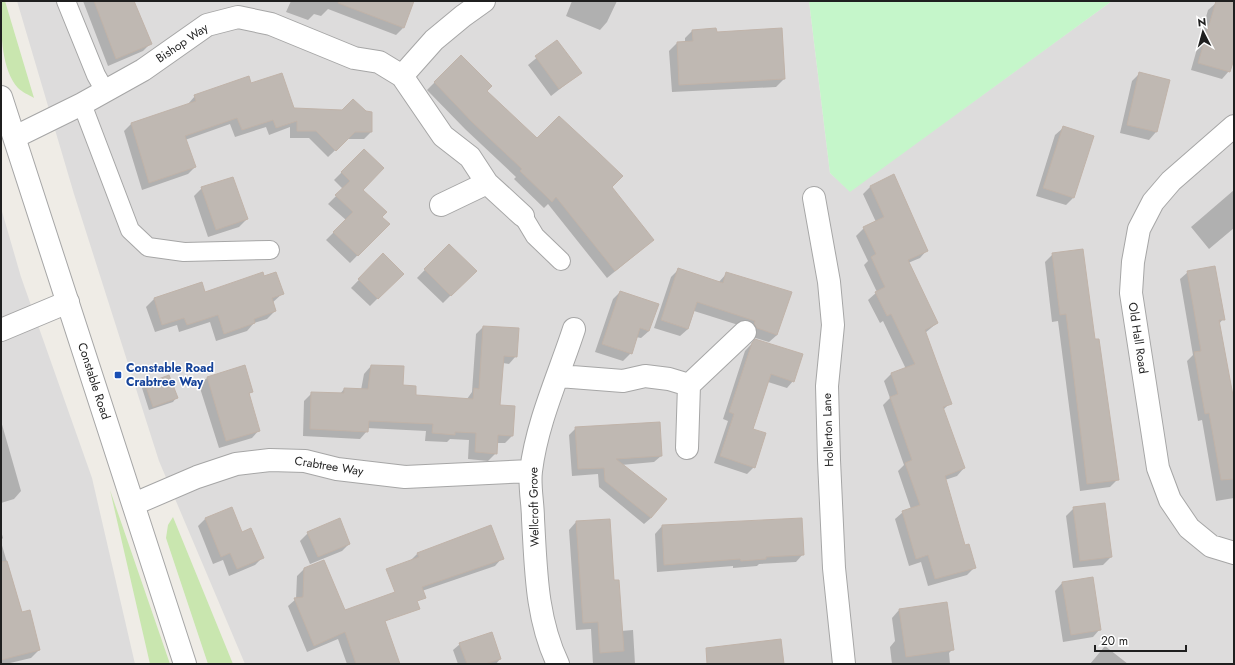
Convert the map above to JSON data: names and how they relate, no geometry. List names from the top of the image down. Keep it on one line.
{"streets":{"street":["Bishop Way","Old Hall Road","Constable Road","Hollerton Lane","Crabtree Way","Wellcroft Grove"]},"crossings":[["Bishop Way","Constable Road"],["Constable Road","Crabtree Way"],["Crabtree Way","Wellcroft Grove"]],"places":{"transit":["Constable Road Crabtree Way"]},"scale_bar":"20 m","north":"top"}
